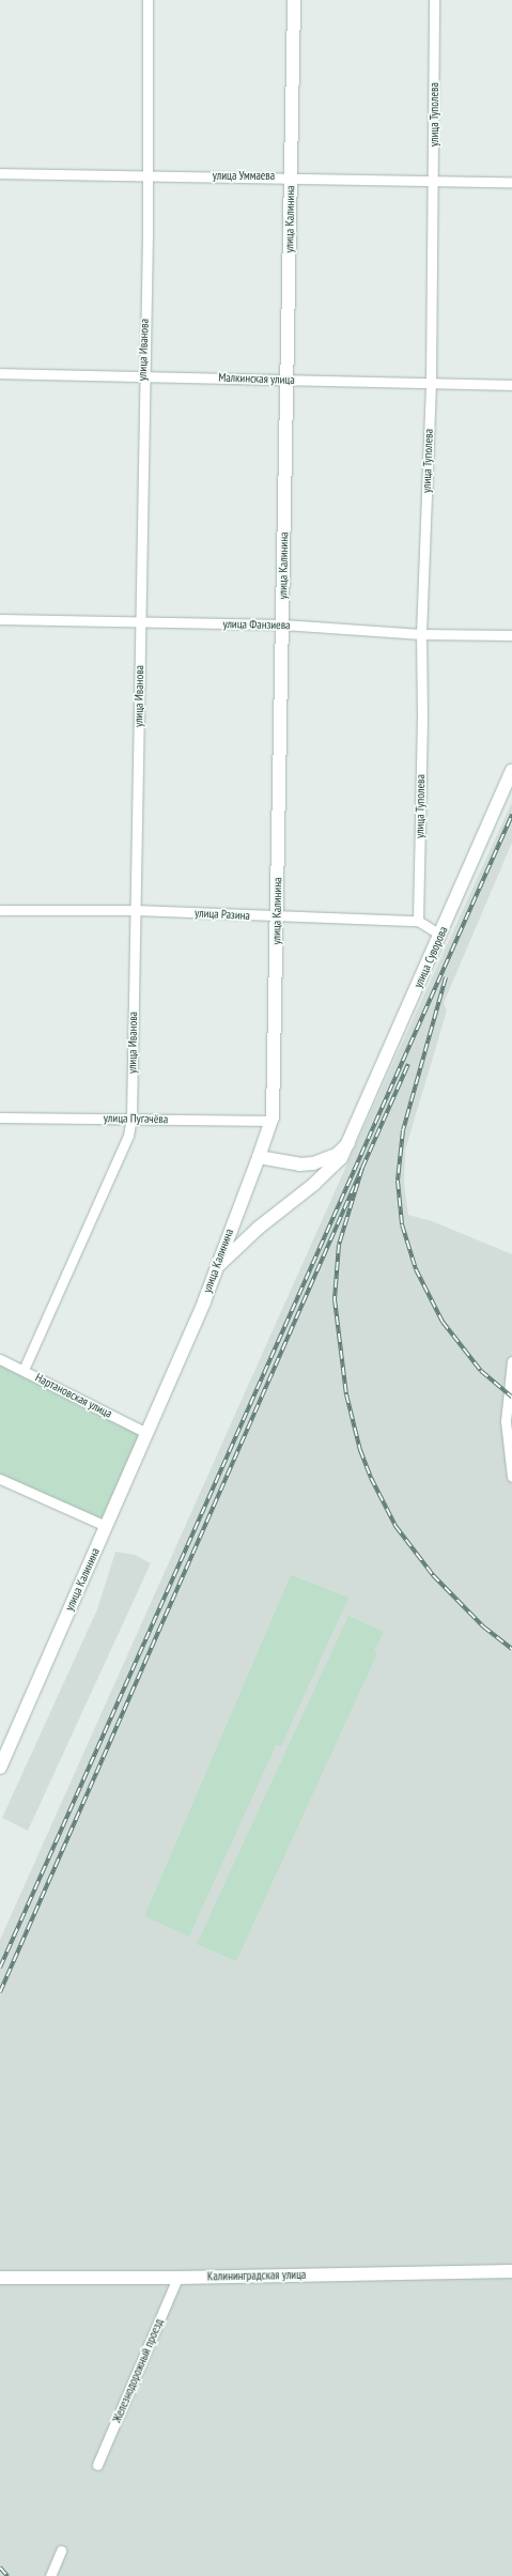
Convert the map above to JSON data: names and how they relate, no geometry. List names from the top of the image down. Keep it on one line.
{"streets":{"street":["улица Туполева","улица Уммаева","улица Калинина","улица Иванова","Малкинская улица","улица Фанзиева","улица Разина","улица Суворова","улица Пугачёва","Нартановская улица","Калининградская улица","Железнодорожный проезд"]},"crossings":[["улица Туполева","улица Уммаева"],["улица Туполева","Малкинская улица"],["улица Туполева","улица Фанзиева"],["улица Туполева","улица Разина"],["улица Уммаева","улица Калинина"],["улица Уммаева","улица Иванова"],["улица Калинина","Малкинская улица"],["улица Калинина","улица Фанзиева"],["улица Калинина","улица Разина"],["улица Калинина","улица Суворова"],["улица Калинина","улица Пугачёва"],["улица Калинина","Нартановская улица"],["улица Иванова","Малкинская улица"],["улица Иванова","улица Фанзиева"],["улица Иванова","улица Разина"],["улица Иванова","улица Пугачёва"],["улица Иванова","Нартановская улица"],["Калининградская улица","Железнодорожный проезд"]]}
